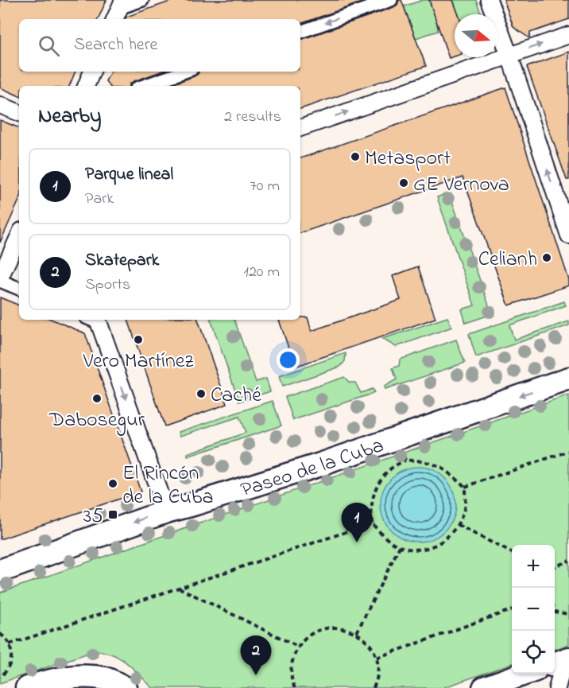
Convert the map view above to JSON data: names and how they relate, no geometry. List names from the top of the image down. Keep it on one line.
{"streets":{"main road":["Paseo de la Cuba"]},"one_way":["Paseo de la Cuba"],"places":{"other":["Metasport","GE Vernova","Celianh","Vero Martínez","Caché","Dabosegur","El Rincón de la Cuba"],"transit":["35"]},"north":"right","page":{"search":"Search here","heading":["Nearby","2 results"],"list":[{"mark":"1","name":"Parque lineal","note":"Park","value":"70 m"},{"mark":"2","name":"Skatepark","note":"Sports","value":"120 m"}],"pins":["1","2"],"map_buttons":["+","−"]}}
